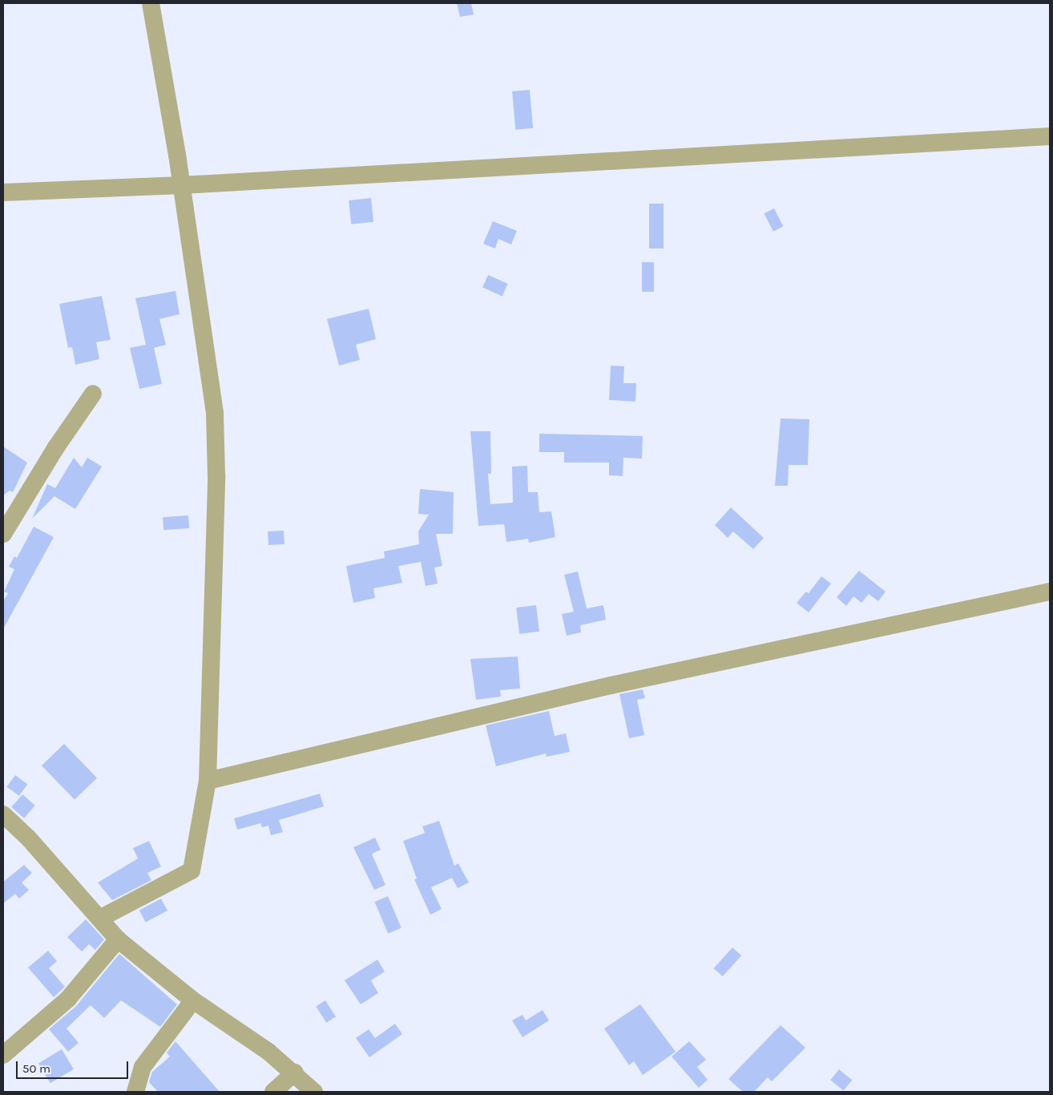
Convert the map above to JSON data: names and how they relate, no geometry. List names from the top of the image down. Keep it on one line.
{"scale_bar":"50 m"}
